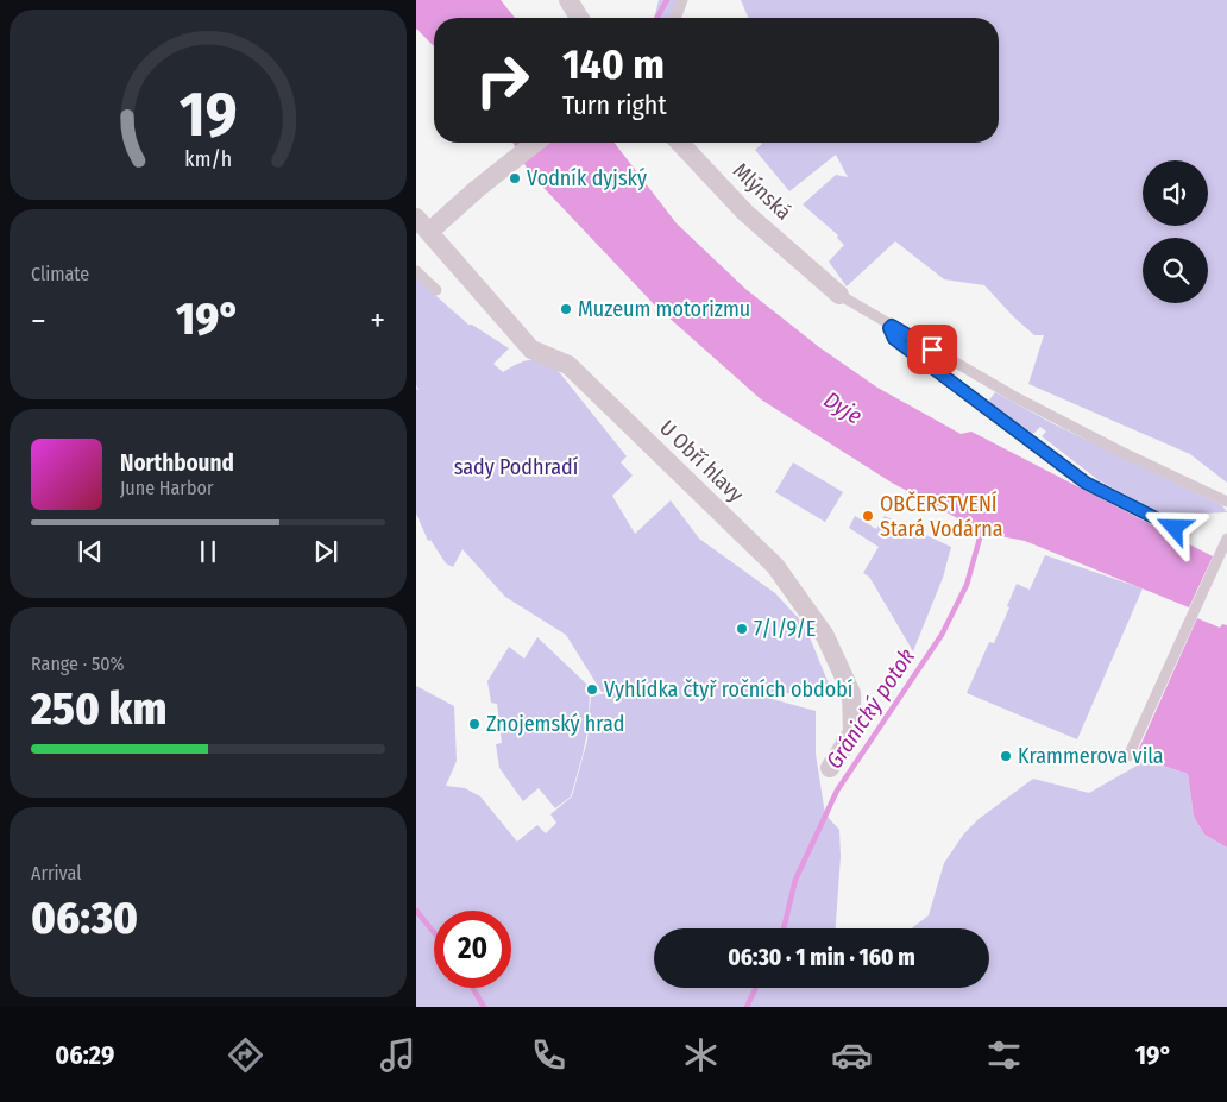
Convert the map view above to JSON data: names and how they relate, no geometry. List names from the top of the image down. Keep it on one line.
{"streets":{"street":["Mlýnská","U Obří hlavy"]},"water":["Dyje","Gránický potok"],"parks":["sady Podhradí"],"places":["Vodník dyjský","Muzeum motorizmu","OBČERSTVENÍ Stará Vodárna","7/I/9/E","Vyhlídka čtyř ročních období","Znojemský hrad","Krammerova vila"],"page":{"turn":["140 m","Turn right"],"tile":["Climate",["Range · 50%","250 km"],["Arrival","06:30"]],"heat":["−","19°","+"],"song":["Northbound","June Harbor"],"limit":"20","trip":"06:30 · 1 min · 160 m","tabs":["06:29","19°"],"gauge":["19","km/h"]}}
